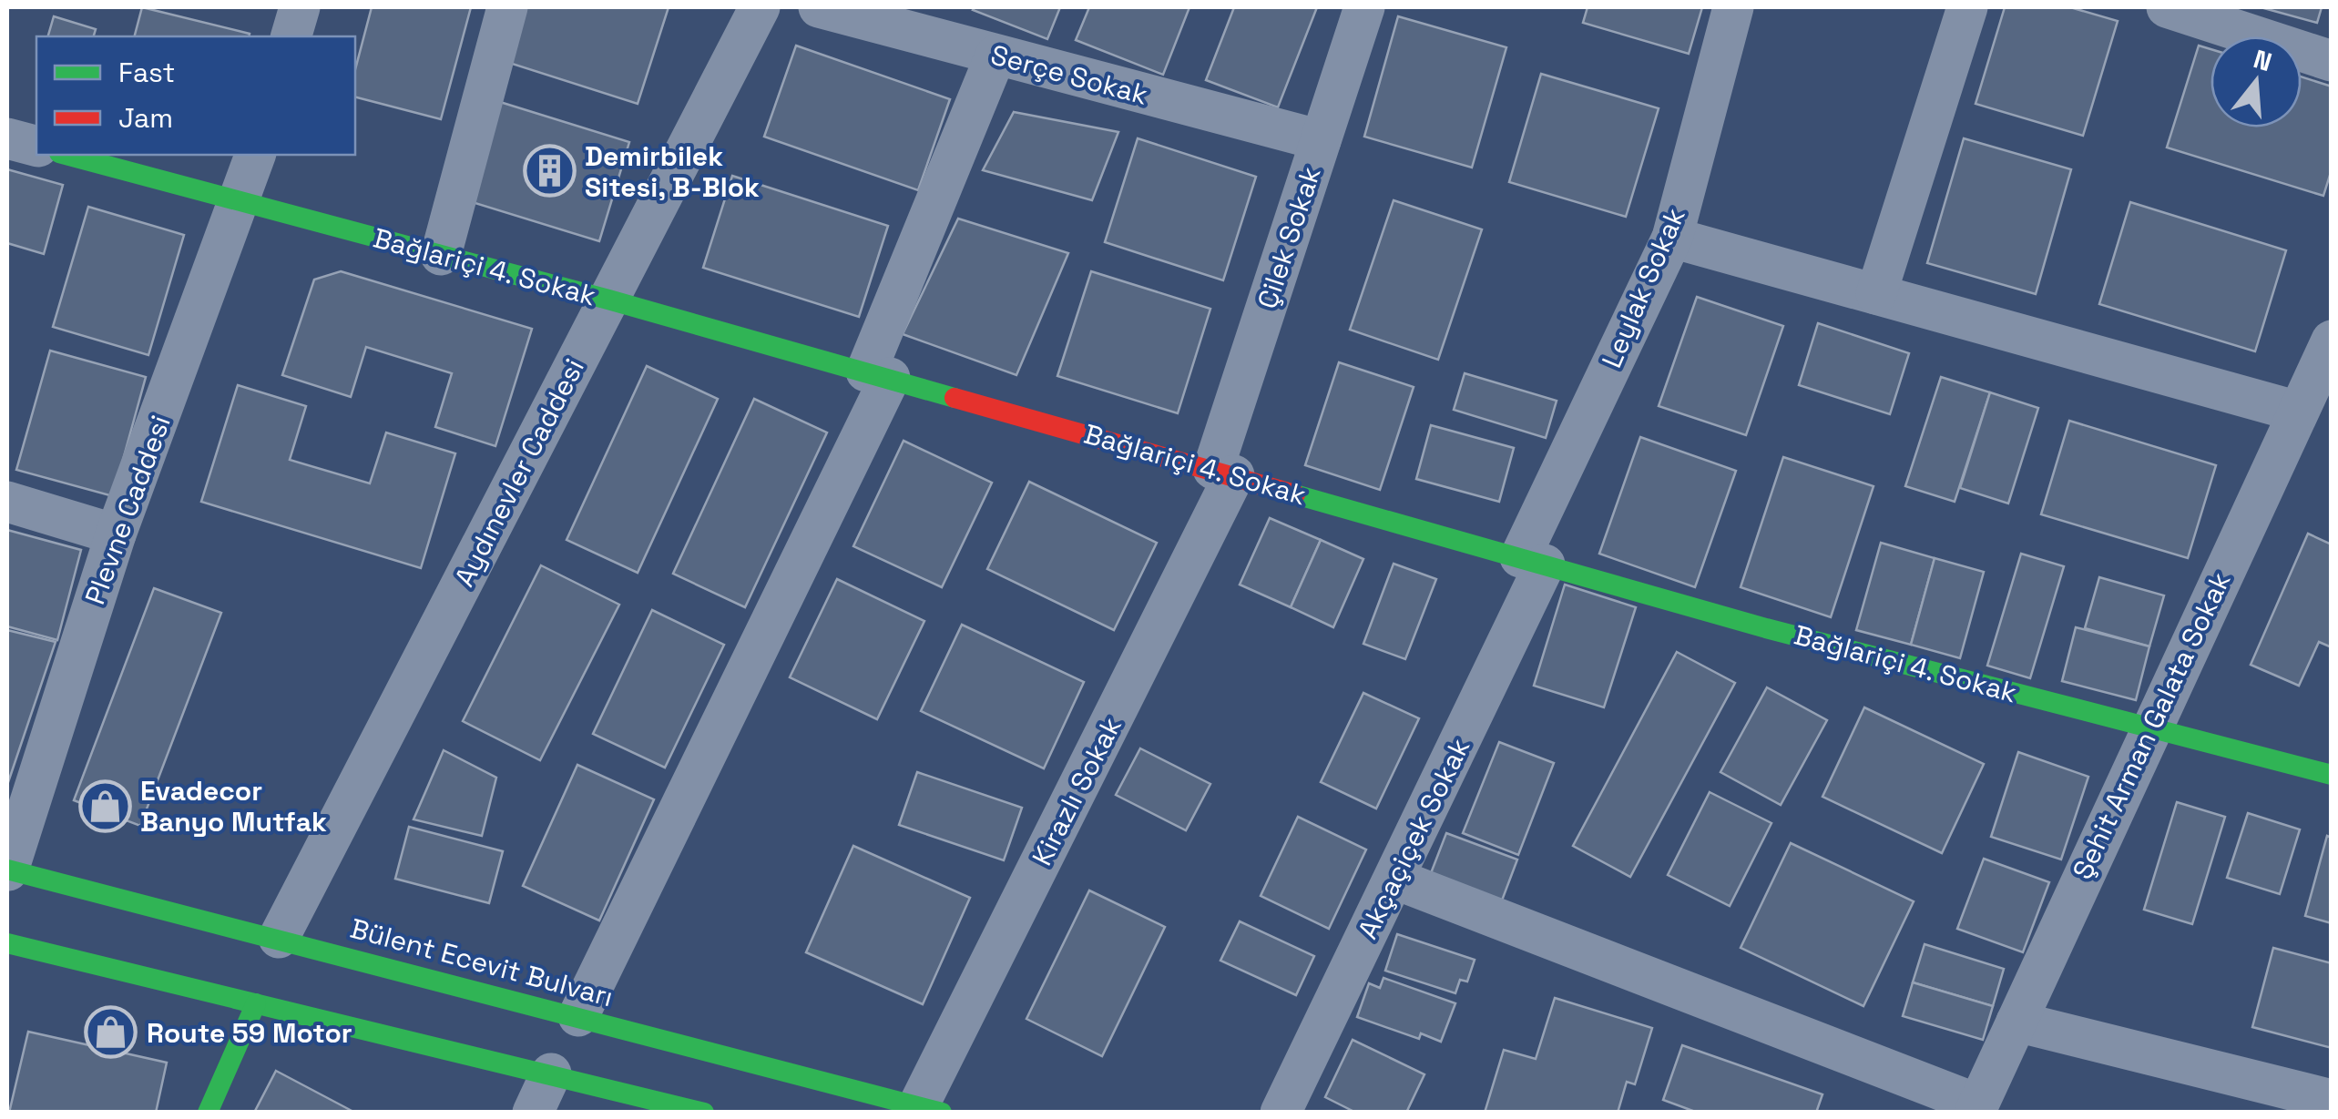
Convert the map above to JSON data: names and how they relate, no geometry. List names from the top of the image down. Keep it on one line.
{"streets":{"street":["Serçe Sokak","Çilek Sokak","Bağlariçi 4. Sokak","Leylak Sokak","Aydınevler Caddesi","Plevne Caddesi","Şehit Arman Galata Sokak","Kirazlı Sokak","Akçaçiçek Sokak","Bülent Ecevit Bulvarı"]},"crossings":[["Serçe Sokak","Çilek Sokak"],["Çilek Sokak","Bağlariçi 4. Sokak"],["Çilek Sokak","Kirazlı Sokak"],["Bağlariçi 4. Sokak","Leylak Sokak"],["Bağlariçi 4. Sokak","Aydınevler Caddesi"],["Bağlariçi 4. Sokak","Plevne Caddesi"],["Bağlariçi 4. Sokak","Şehit Arman Galata Sokak"],["Bağlariçi 4. Sokak","Kirazlı Sokak"],["Bağlariçi 4. Sokak","Akçaçiçek Sokak"],["Leylak Sokak","Akçaçiçek Sokak"],["Aydınevler Caddesi","Bülent Ecevit Bulvarı"],["Plevne Caddesi","Bülent Ecevit Bulvarı"],["Kirazlı Sokak","Bülent Ecevit Bulvarı"]],"places":{"building":["Demirbilek Sitesi, B-Blok"],"shop":["Evadecor Banyo Mutfak","Route 59 Motor"]},"legend":["Fast","Jam"],"north":"top"}
